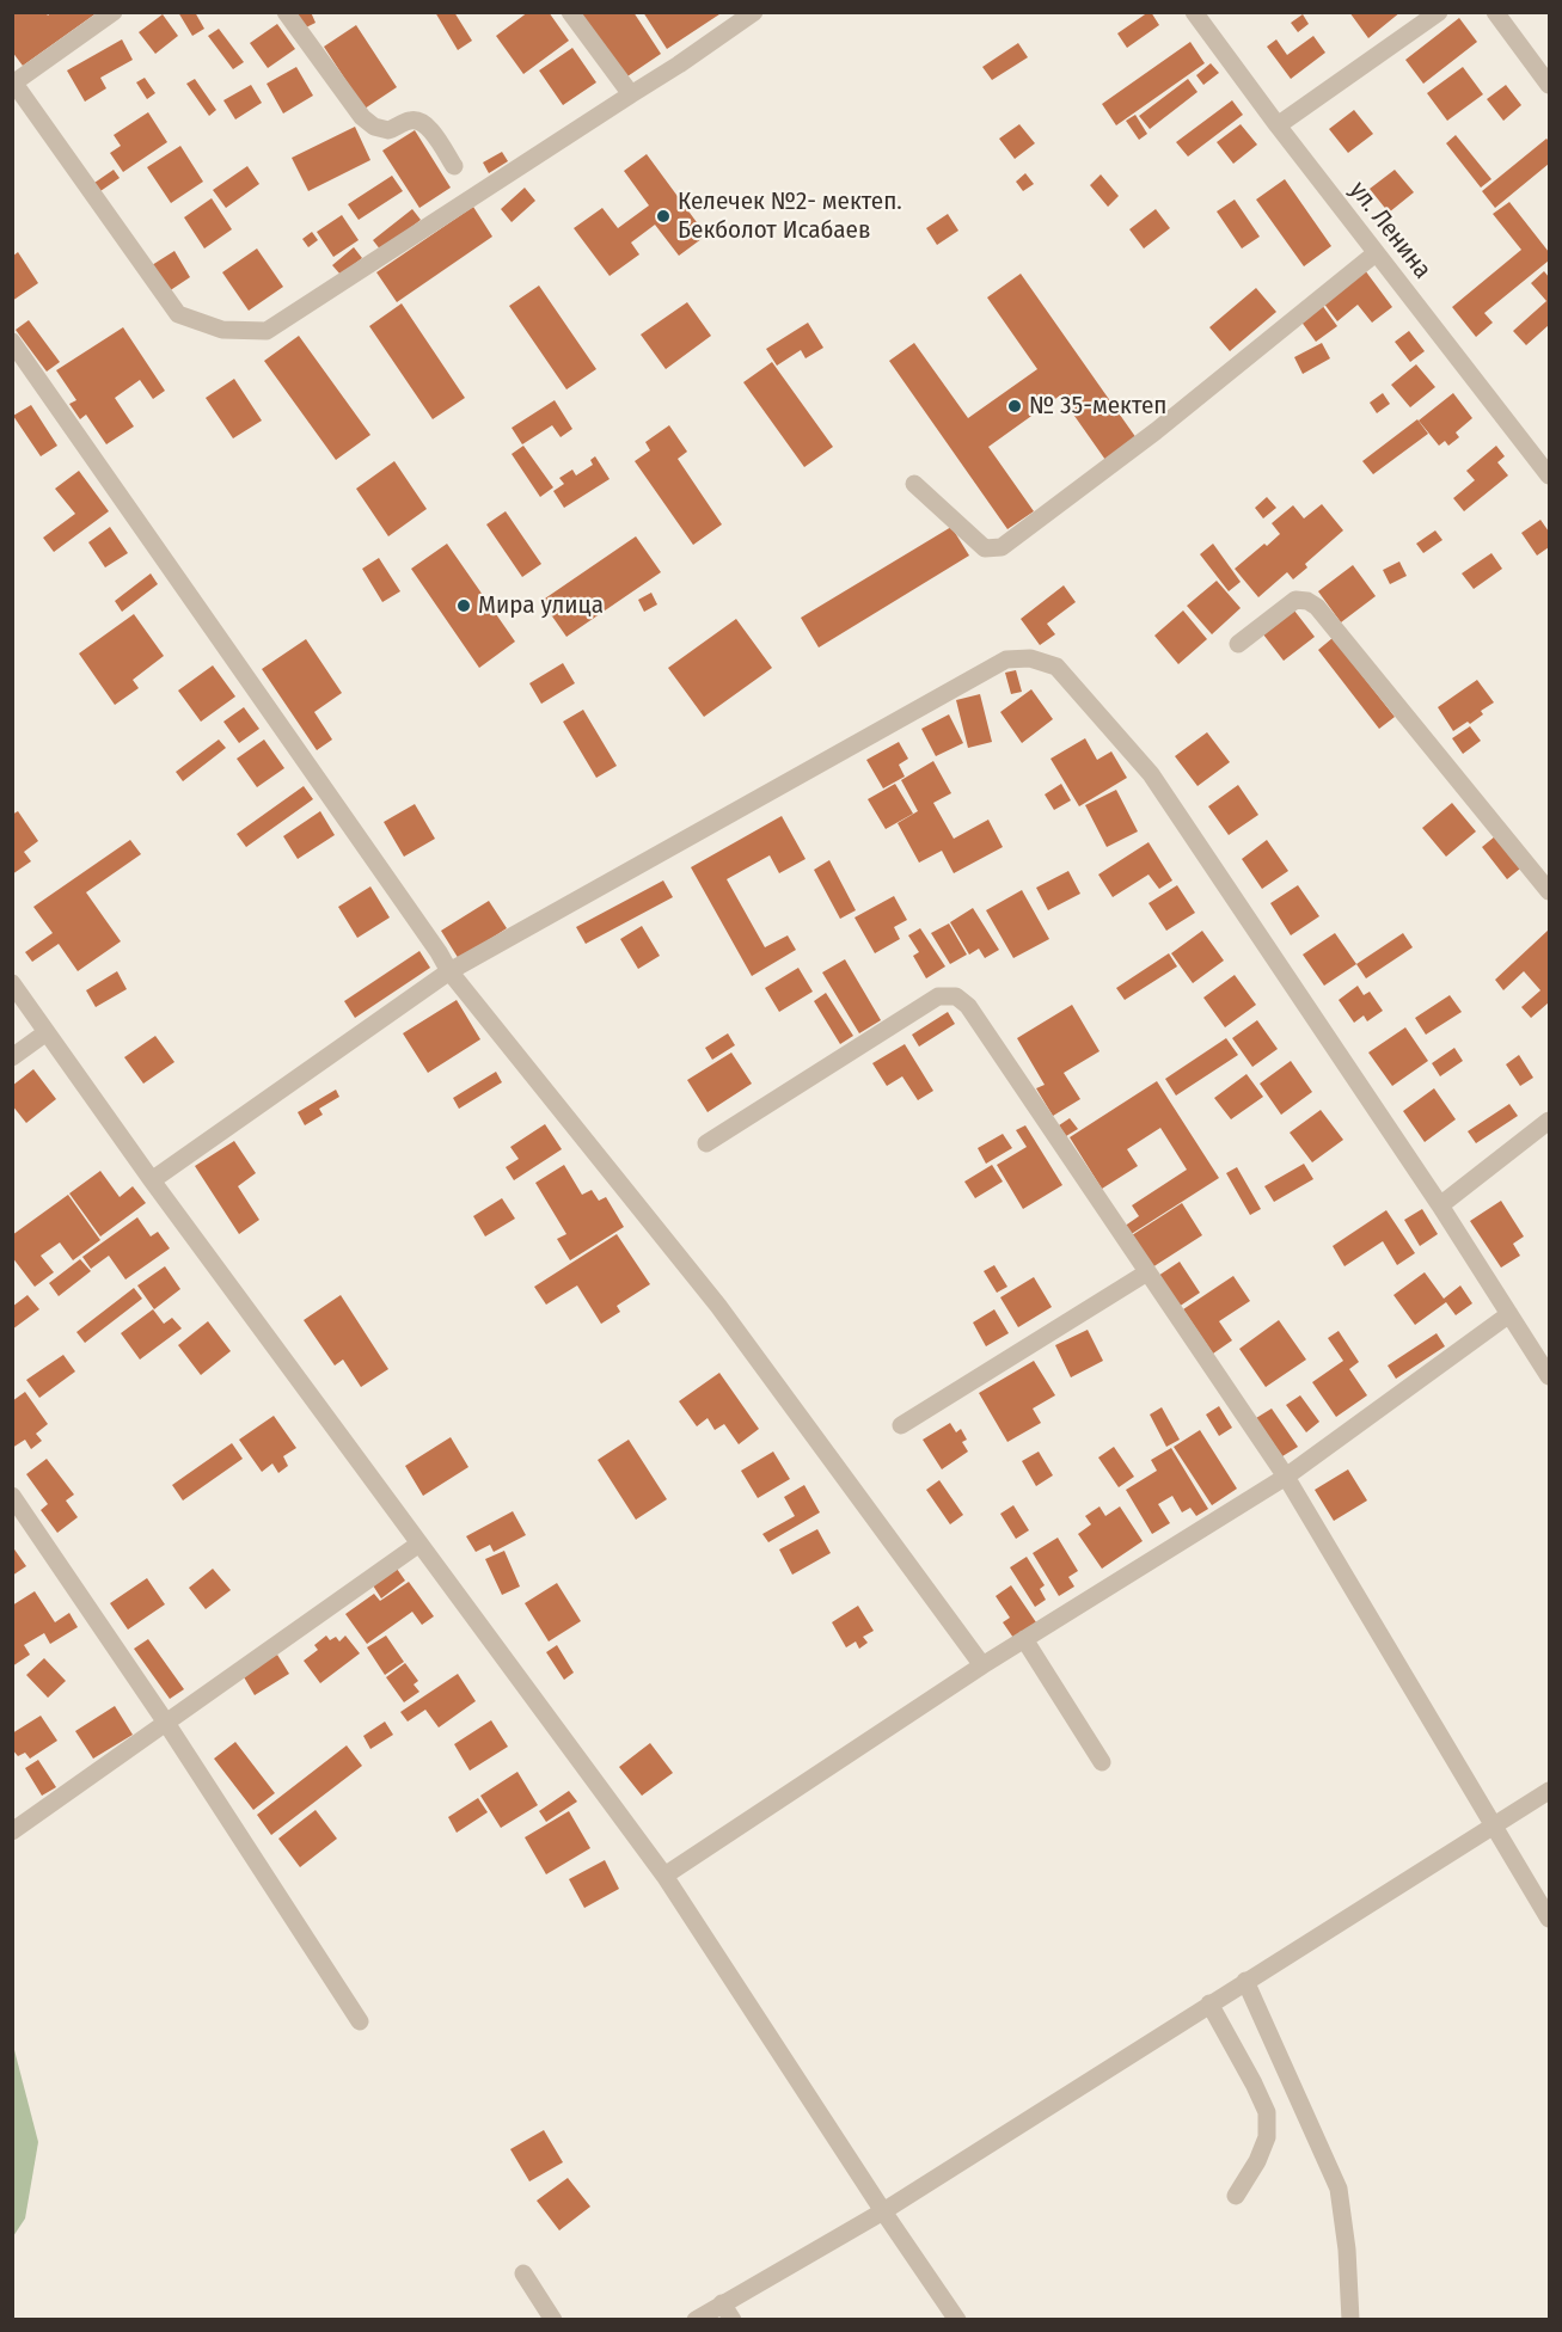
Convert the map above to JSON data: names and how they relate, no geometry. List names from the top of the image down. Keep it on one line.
{"streets":{"street":["ул. Ленина"]},"places":["Келечек №2- мектеп. Бекболот Исабаев","№ 35-мектеп","Мира улица"]}
